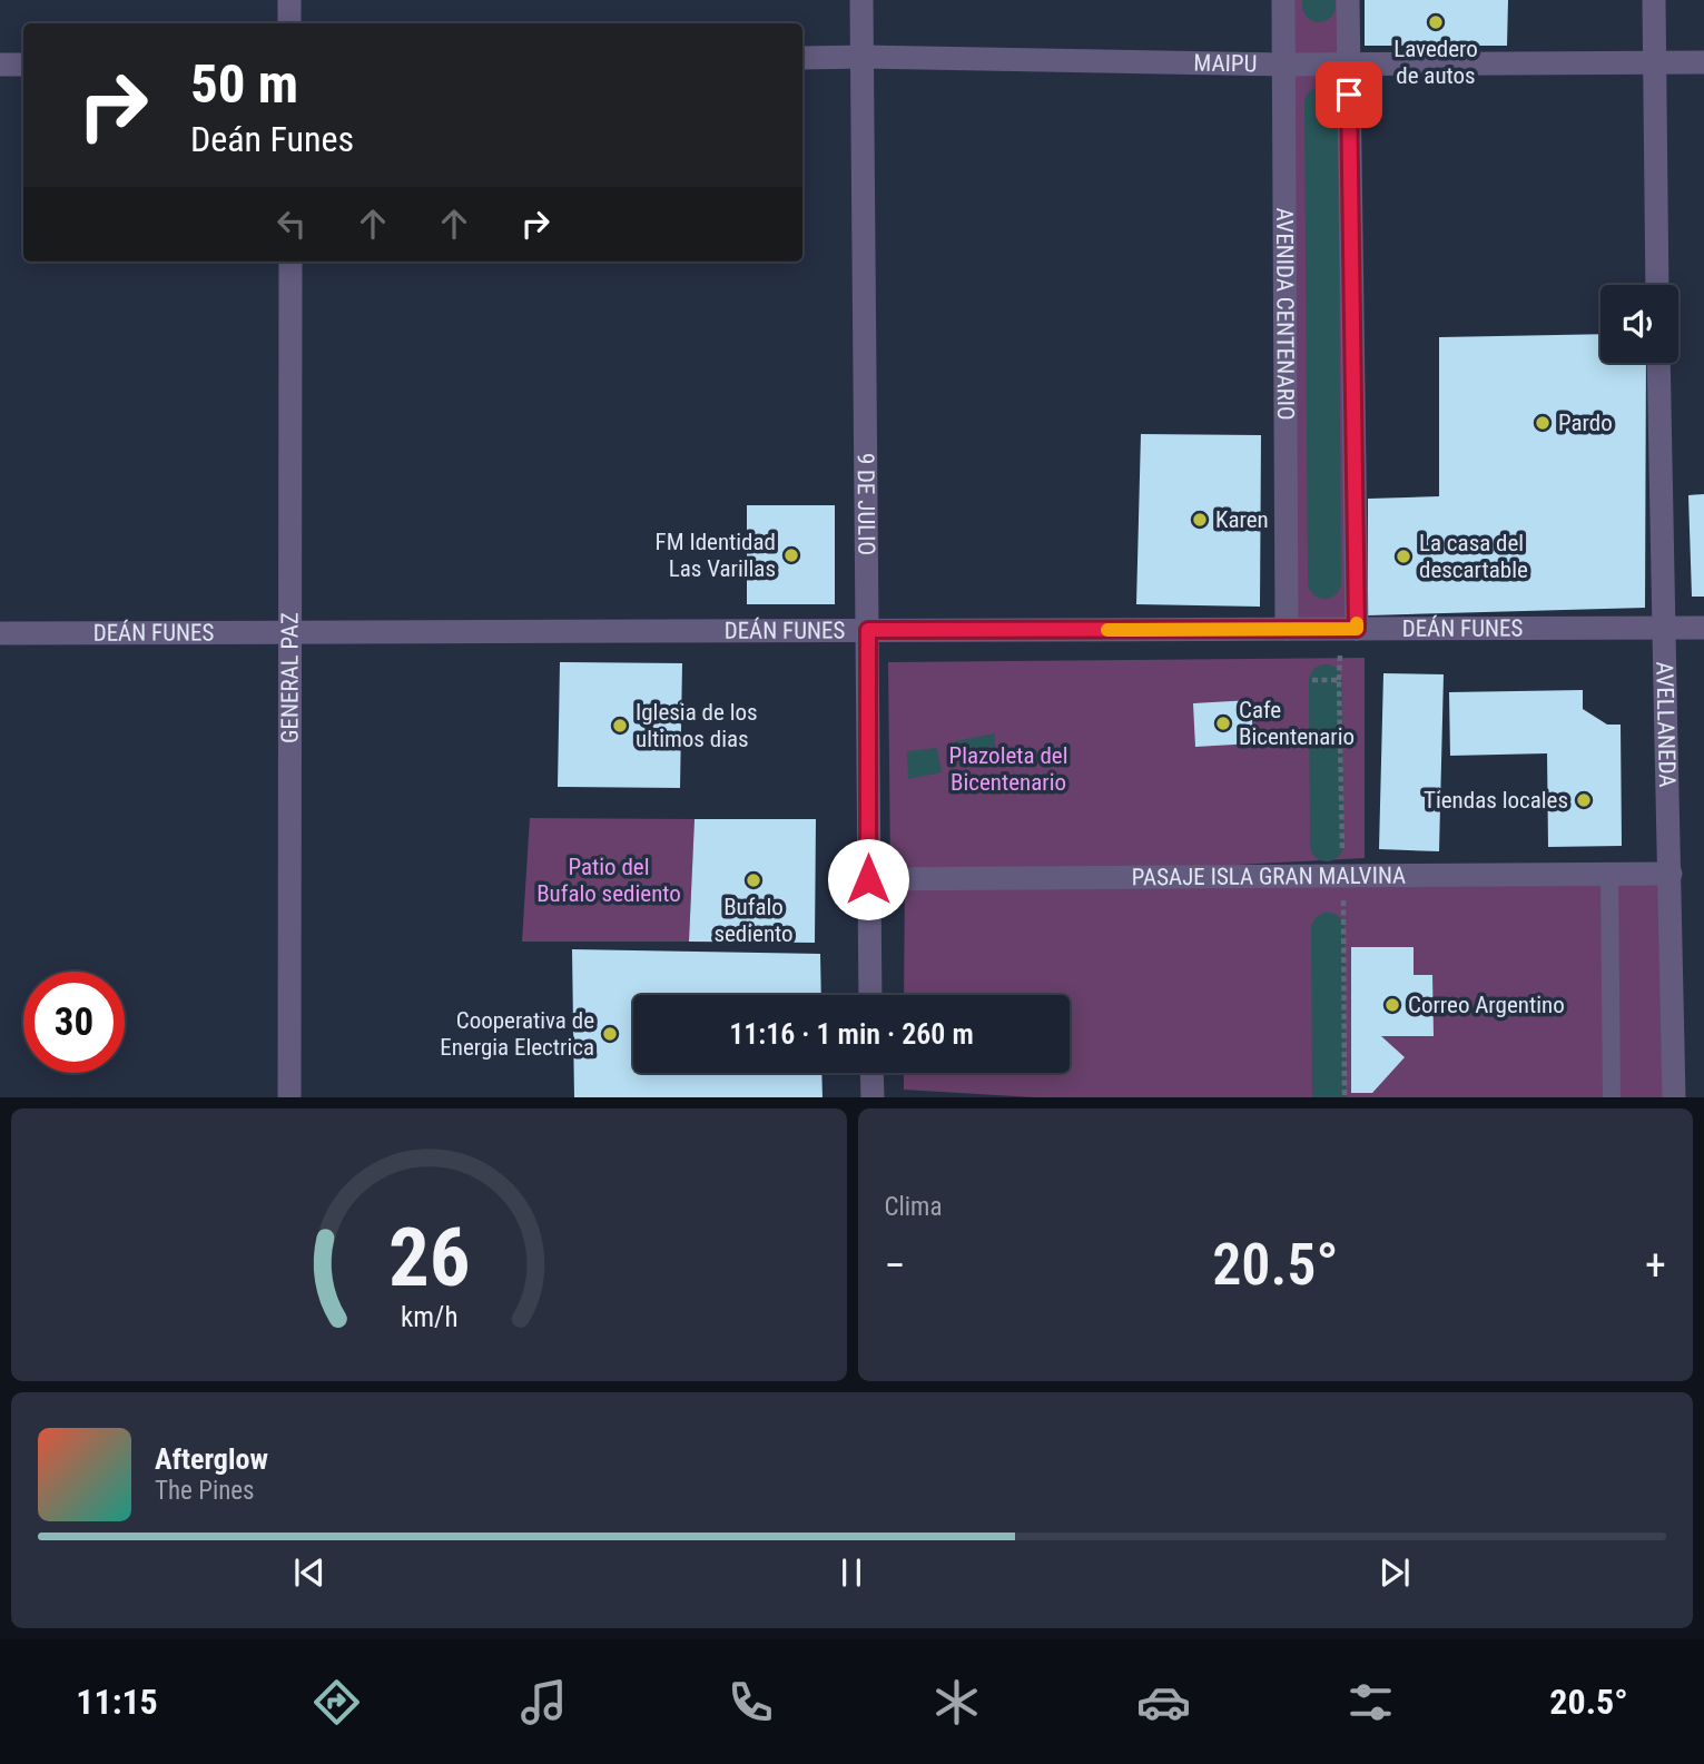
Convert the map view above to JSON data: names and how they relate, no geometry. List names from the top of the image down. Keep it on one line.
{"streets":{"street":["MAIPU","AVENIDA CENTENARIO","9 DE JULIO","DEÁN FUNES","GENERAL PAZ","AVELLANEDA","PASAJE ISLA GRAN MALVINA"]},"crossings":[["MAIPU","AVENIDA CENTENARIO"],["MAIPU","9 DE JULIO"],["AVENIDA CENTENARIO","DEÁN FUNES"],["9 DE JULIO","DEÁN FUNES"],["9 DE JULIO","PASAJE ISLA GRAN MALVINA"],["DEÁN FUNES","GENERAL PAZ"],["DEÁN FUNES","AVELLANEDA"],["AVELLANEDA","PASAJE ISLA GRAN MALVINA"]],"parks":["Plazoleta del Bicentenario","Patio del Bufalo sediento"],"places":["Lavedero de autos","Pardo","Karen","FM Identidad Las Varillas","La casa del descartable","Cafe Bicentenario","Iglesia de los ultimos dias","Tiendas locales","Bufalo sediento","Correo Argentino","Cooperativa de Energia Electrica"],"page":{"turn":["50 m","Deán Funes"],"limit":"30","trip":"11:16 · 1 min · 260 m","tile":"Clima","heat":["−","20.5°","+"],"song":["Afterglow","The Pines"],"tabs":["11:15","20.5°"],"gauge":["26","km/h"]}}
